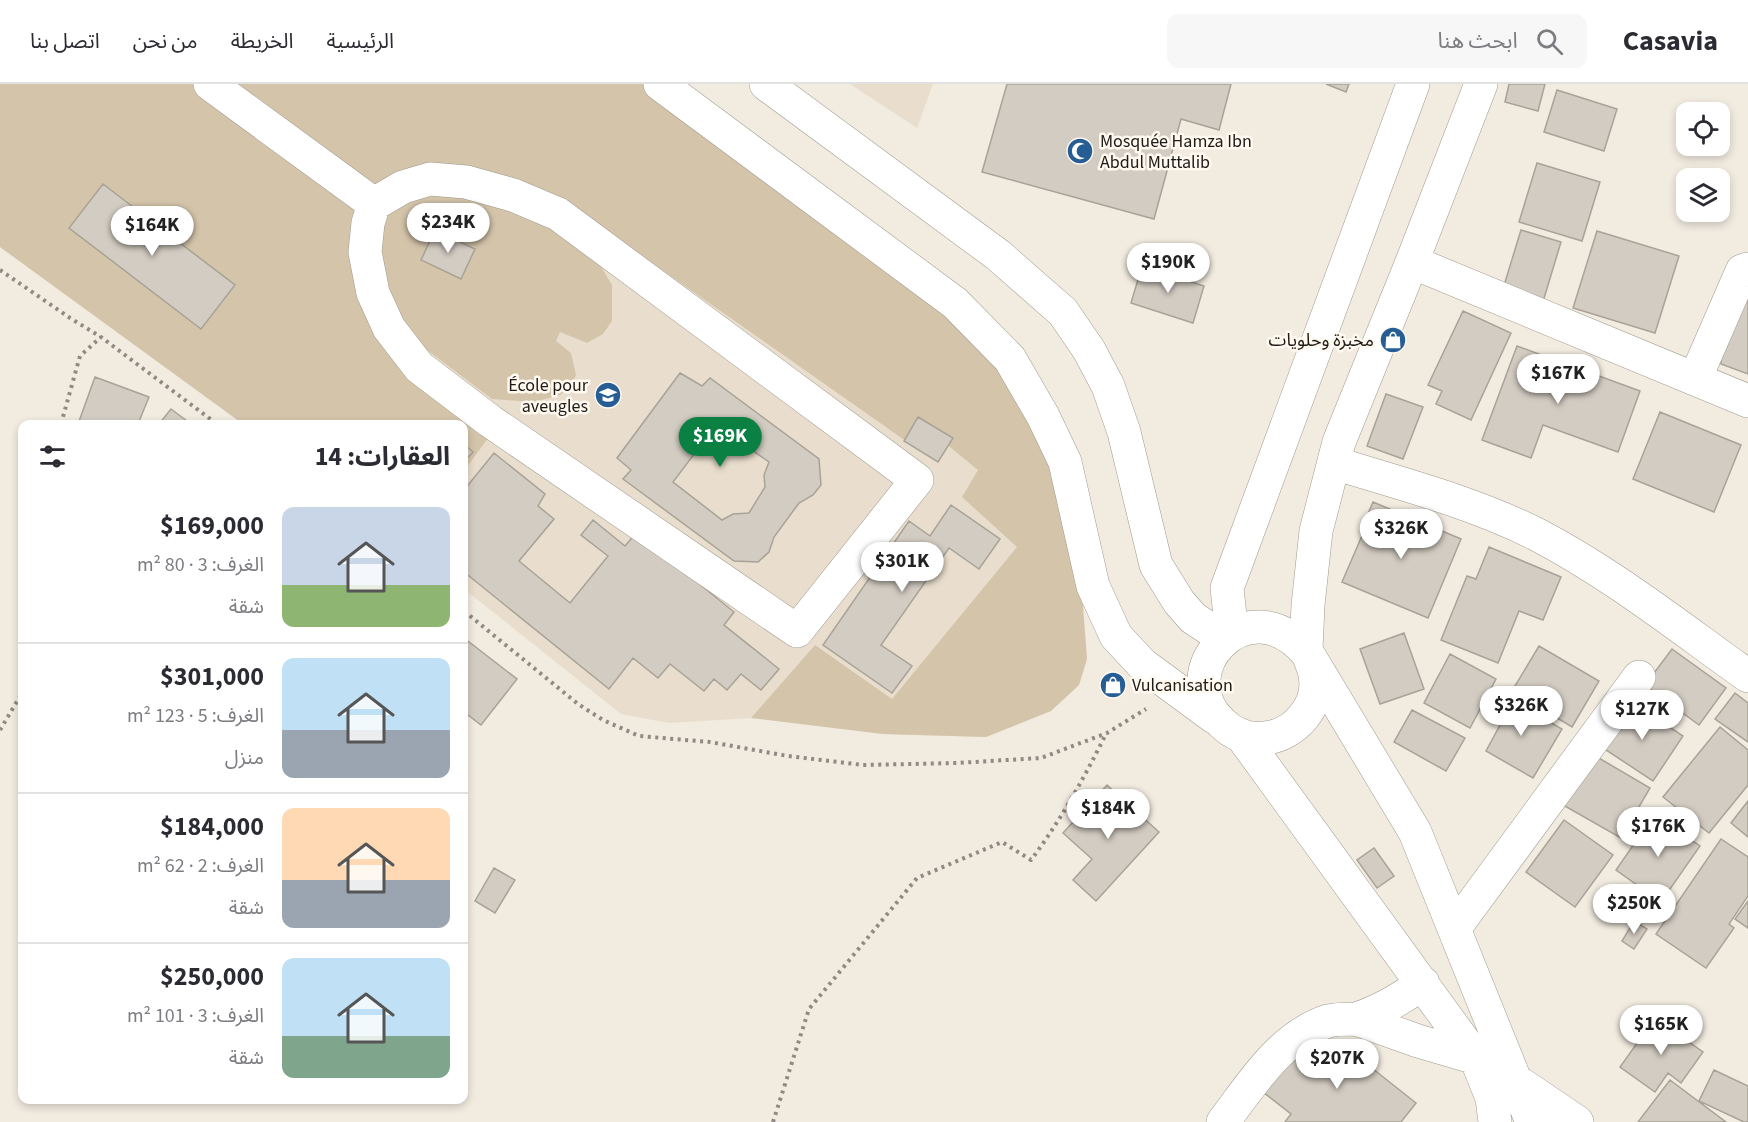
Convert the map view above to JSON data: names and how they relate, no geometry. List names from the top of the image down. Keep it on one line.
{"places":{"mosque":["Mosquée Hamza Ibn Abdul Muttalib"],"shop":["مخبزة وحلويات","Vulcanisation"],"school or university":["École pour aveugles"]},"page":{"header":"Casavia","search":"ابحث هنا","nav":["الرئيسية","الخريطة","من نحن","اتصل بنا"],"price":["$234K","$164K","$190K","$167K","$169K","$326K","$301K","$326K","$127K","$184K","$176K","$250K","$165K","$207K"],"heading":"العقارات: 14","list":[{"name":"$169,000","note":"الغرف: 3 · 80 m² · شقة"},{"name":"$301,000","note":"الغرف: 5 · 123 m² · منزل"},{"name":"$184,000","note":"الغرف: 2 · 62 m² · شقة"},{"name":"$250,000","note":"الغرف: 3 · 101 m² · شقة"}]}}
